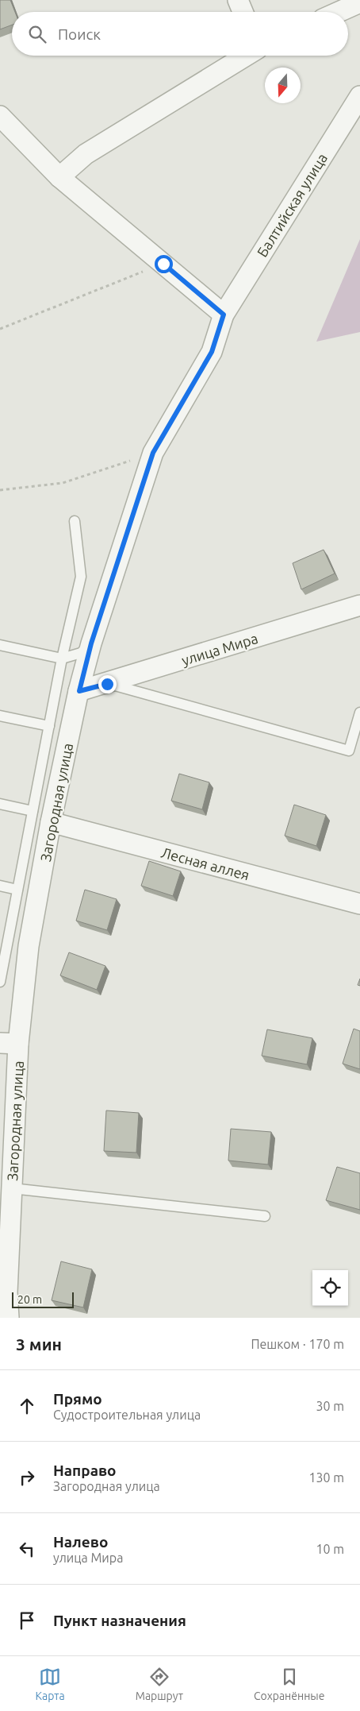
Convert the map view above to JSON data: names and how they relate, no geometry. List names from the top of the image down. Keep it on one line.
{"streets":{"street":["Балтийская улица","улица Мира","Загородная улица","Лесная аллея"]},"crossings":[["Балтийская улица","Загородная улица"],["улица Мира","Загородная улица"],["Загородная улица","Лесная аллея"]],"scale_bar":"20 m","north":"bottom","page":{"search":"Поиск","scale":"20 m","heading":["3 мин","Пешком · 170 m"],"list":[["Прямо","Судостроительная улица","30 m"],["Направо","Загородная улица","130 m"],["Налево","улица Мира","10 m"],"Пункт назначения"],"nav":["Карта","Маршрут","Сохранённые"]}}
